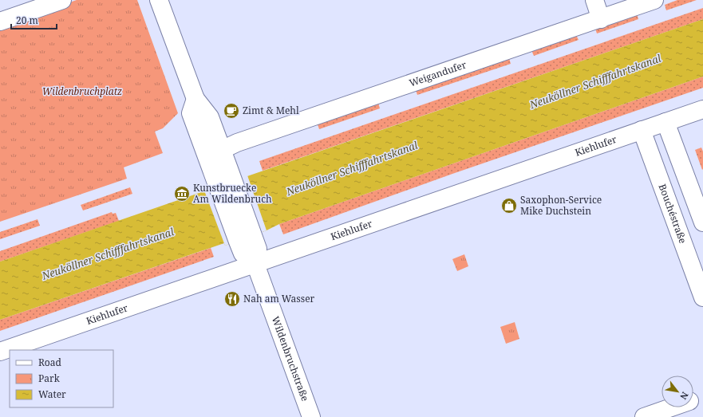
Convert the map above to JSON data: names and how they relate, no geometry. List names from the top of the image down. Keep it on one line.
{"streets":{"street":["Weigandufer","Kiehlufer","Bouchéstraße","Wildenbruchstraße"]},"crossings":[["Kiehlufer","Bouchéstraße"],["Kiehlufer","Wildenbruchstraße"]],"water":["Neuköllner Schifffahrtskanal"],"parks":["Wildenbruchplatz"],"places":{"cafe":["Zimt & Mehl"],"museum":["Kunstbruecke Am Wildenbruch"],"shop":["Saxophon-Service Mike Duchstein"],"restaurant":["Nah am Wasser"]},"legend":["Road","Park","Water"],"scale_bar":"20 m","north":"bottom right"}
